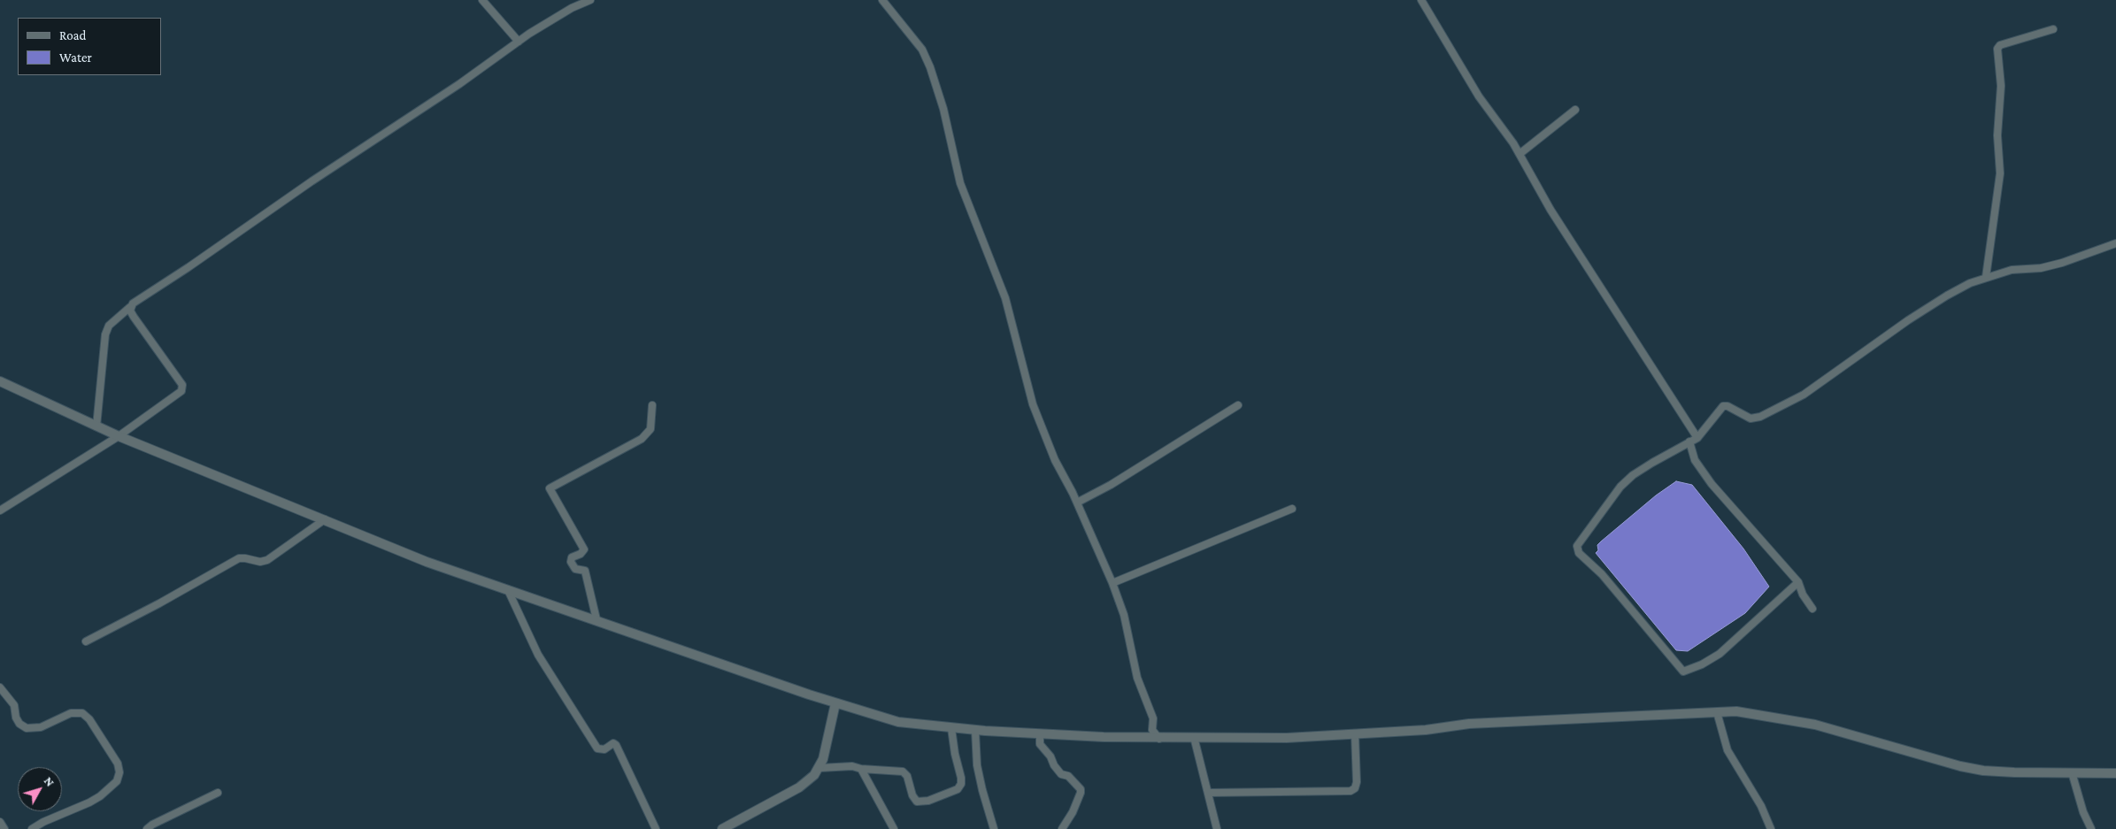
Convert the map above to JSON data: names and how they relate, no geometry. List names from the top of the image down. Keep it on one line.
{"legend":["Road","Water"],"north":"top right"}
